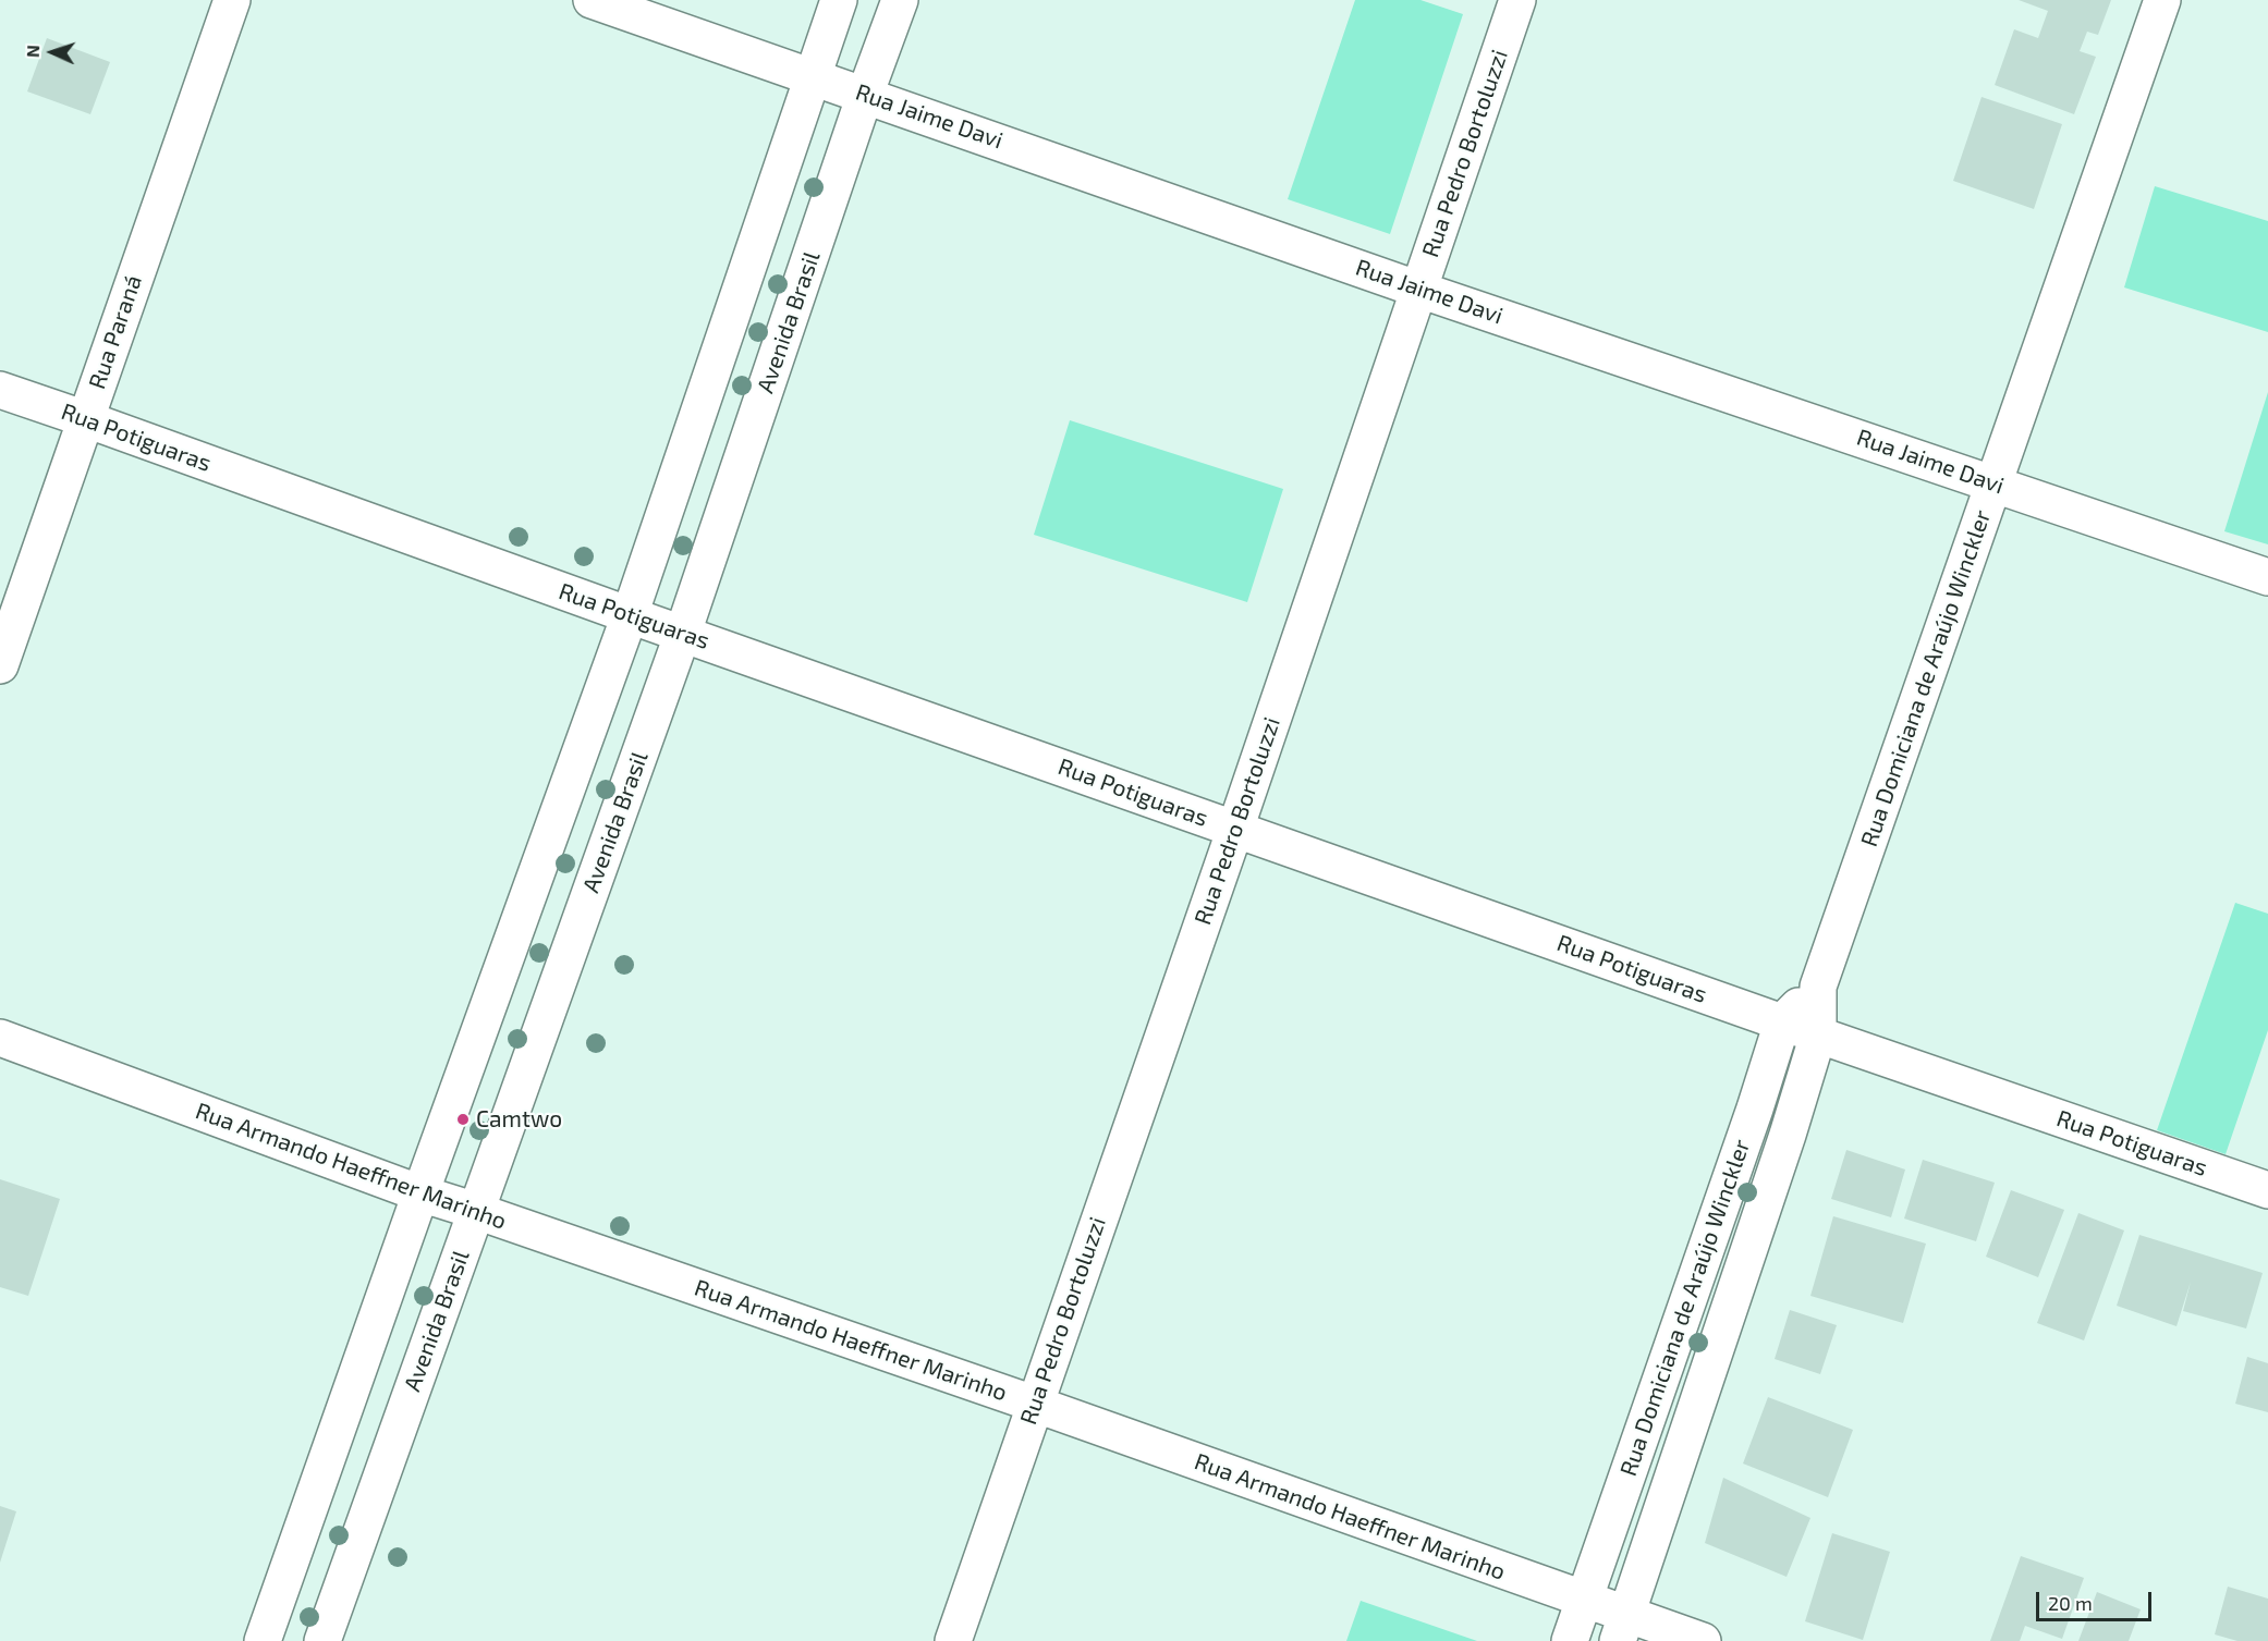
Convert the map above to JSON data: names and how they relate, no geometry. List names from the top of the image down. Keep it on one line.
{"streets":{"street":["Rua Jaime Davi","Rua Pedro Bortoluzzi","Avenida Brasil","Rua Paraná","Rua Potiguaras","Rua Domiciana de Araújo Winckler","Rua Armando Haeffner Marinho"]},"crossings":[["Rua Jaime Davi","Rua Pedro Bortoluzzi"],["Rua Jaime Davi","Avenida Brasil"],["Rua Jaime Davi","Rua Domiciana de Araújo Winckler"],["Rua Pedro Bortoluzzi","Rua Potiguaras"],["Rua Pedro Bortoluzzi","Rua Armando Haeffner Marinho"],["Avenida Brasil","Rua Potiguaras"],["Avenida Brasil","Rua Armando Haeffner Marinho"],["Rua Paraná","Rua Potiguaras"],["Rua Potiguaras","Rua Domiciana de Araújo Winckler"],["Rua Domiciana de Araújo Winckler","Rua Armando Haeffner Marinho"]],"places":["Camtwo"],"scale_bar":"20 m","north":"left"}
